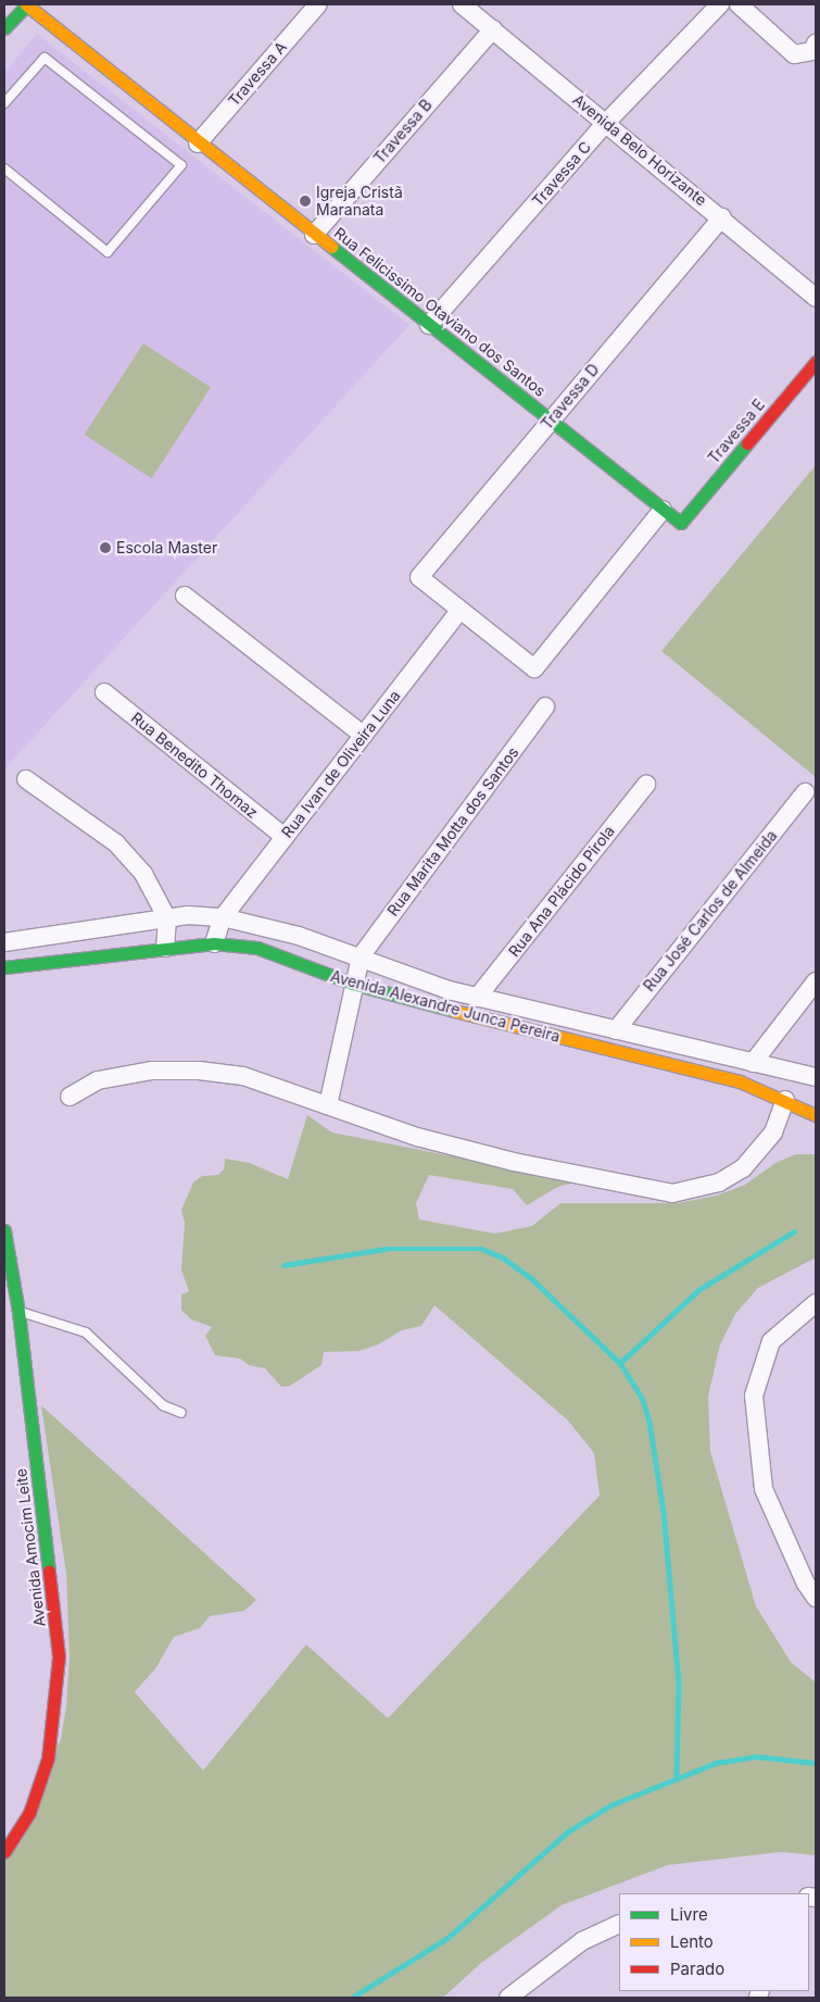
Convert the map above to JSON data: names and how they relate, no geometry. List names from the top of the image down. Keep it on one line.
{"streets":{"street":["Travessa A","Travessa B","Avenida Belo Horizante","Travessa C","Rua Felicissimo Otaviano dos Santos","Travessa D","Travessa E","Rua Ivan de Oliveira Luna","Rua Benedito Thomaz","Rua Marita Motta dos Santos","Rua Ana Plácido Pirola","Rua José Carlos de Almeida","Avenida Alexandre Junca Pereira","Avenida Amocim Leite"]},"crossings":[["Travessa A","Rua Felicissimo Otaviano dos Santos"],["Travessa B","Avenida Belo Horizante"],["Travessa B","Rua Felicissimo Otaviano dos Santos"],["Avenida Belo Horizante","Travessa C"],["Avenida Belo Horizante","Travessa D"],["Travessa C","Rua Felicissimo Otaviano dos Santos"],["Rua Felicissimo Otaviano dos Santos","Travessa D"],["Rua Felicissimo Otaviano dos Santos","Travessa E"],["Travessa D","Rua Ivan de Oliveira Luna"],["Rua Ivan de Oliveira Luna","Rua Benedito Thomaz"],["Rua Ivan de Oliveira Luna","Avenida Alexandre Junca Pereira"],["Rua Marita Motta dos Santos","Avenida Alexandre Junca Pereira"],["Rua Ana Plácido Pirola","Avenida Alexandre Junca Pereira"],["Rua José Carlos de Almeida","Avenida Alexandre Junca Pereira"]],"places":["Igreja Cristã Maranata","Escola Master"],"legend":["Livre","Lento","Parado"]}
